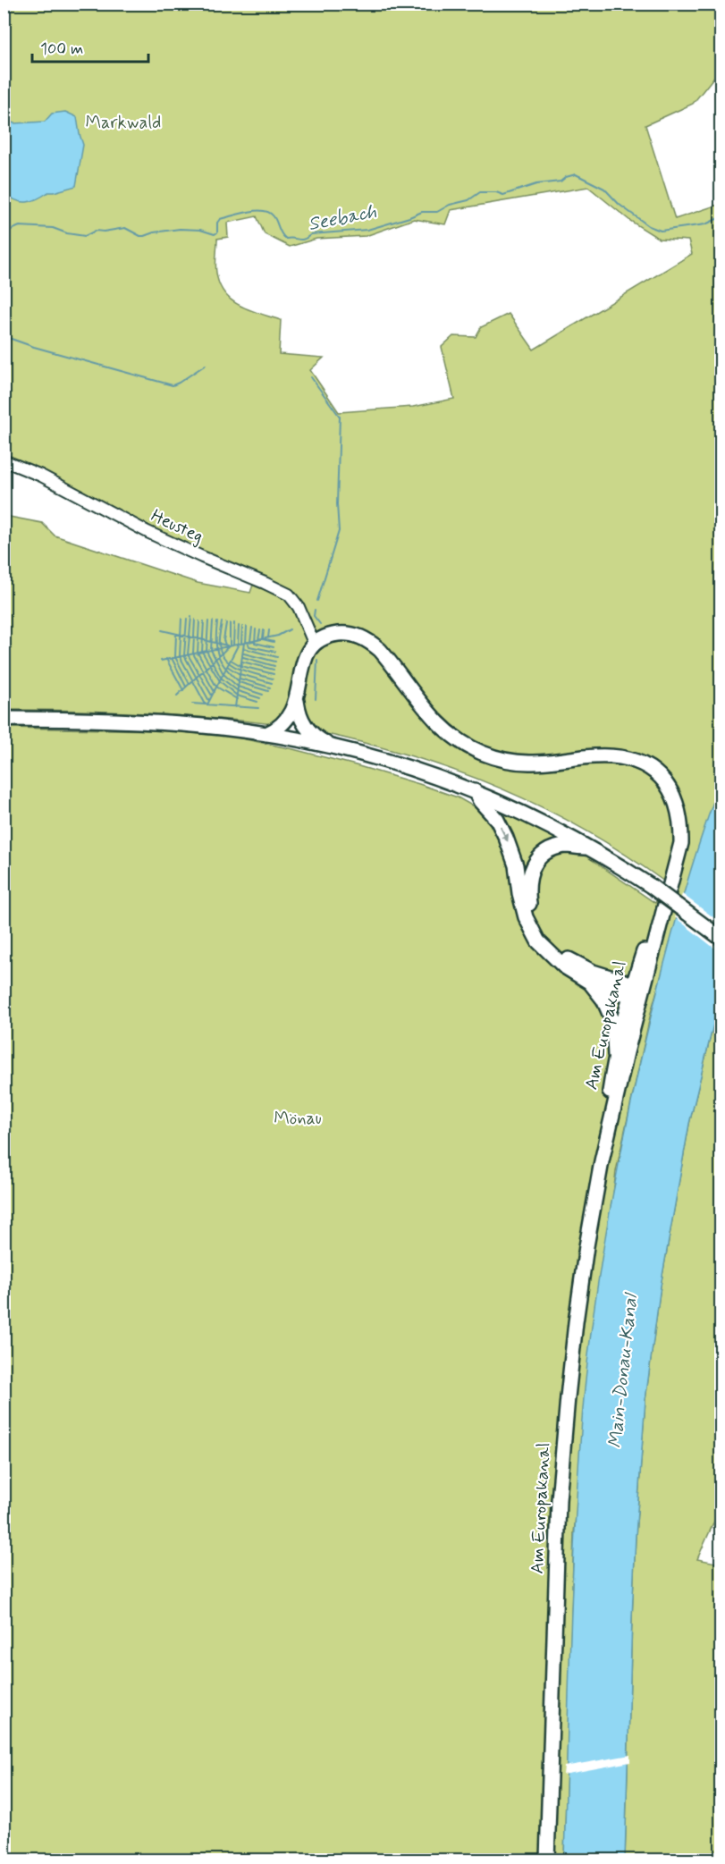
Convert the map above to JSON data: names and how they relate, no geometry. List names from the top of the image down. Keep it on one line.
{"streets":{"main road":["Am Europakanal"],"street":["Heusteg"]},"crossings":[["Heusteg","Am Europakanal"]],"water":["Seebach","Main-Donau-Kanal"],"parks":["Markwald","Mönau"],"scale_bar":"100 m"}
